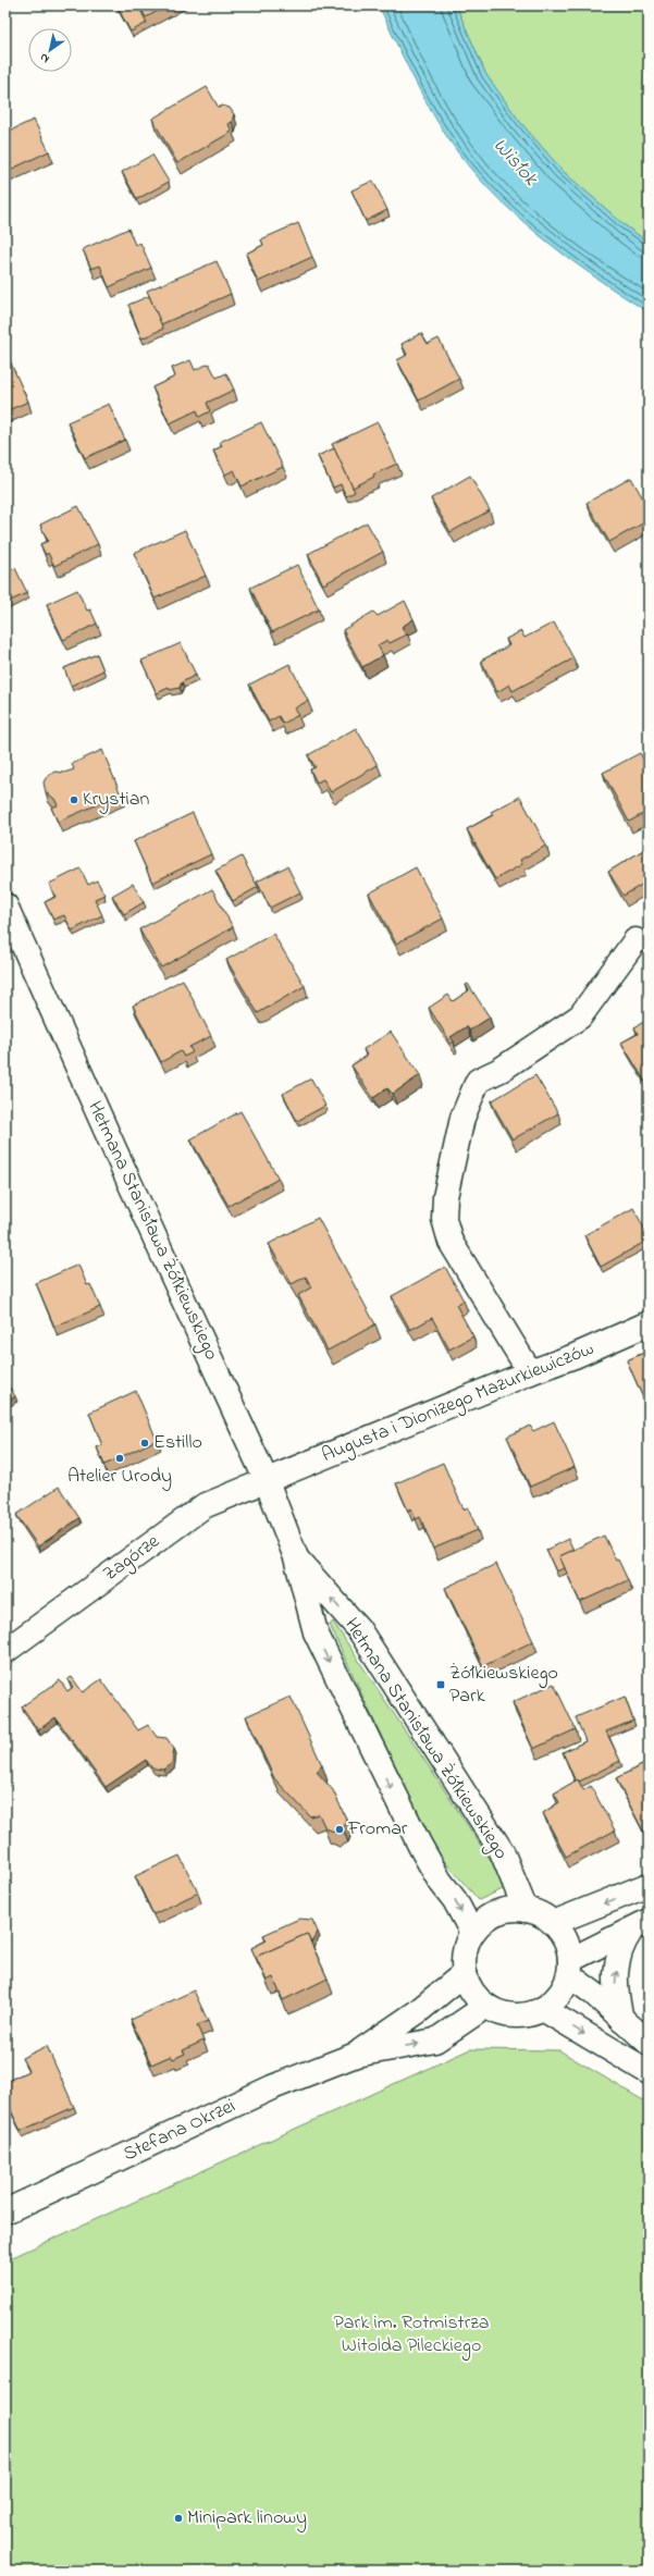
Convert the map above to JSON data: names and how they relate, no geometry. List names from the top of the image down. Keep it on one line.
{"streets":{"street":["Hetmana Stanisława Żółkiewskiego","Augusta i Dionizego Mazurkiewiczów","Zagórze","Stefana Okrzei"]},"crossings":[["Hetmana Stanisława Żółkiewskiego","Augusta i Dionizego Mazurkiewiczów"],["Hetmana Stanisława Żółkiewskiego","Zagórze"],["Hetmana Stanisława Żółkiewskiego","Stefana Okrzei"],["Augusta i Dionizego Mazurkiewiczów","Zagórze"]],"water":["Wisłok"],"parks":["Park im. Rotmistrza Witolda Pileckiego"],"places":{"other":["Krystian","Estillo","Atelier Urody","Fromar","Minipark linowy"],"transit":["Żółkiewskiego Park"]},"north":"bottom left"}
